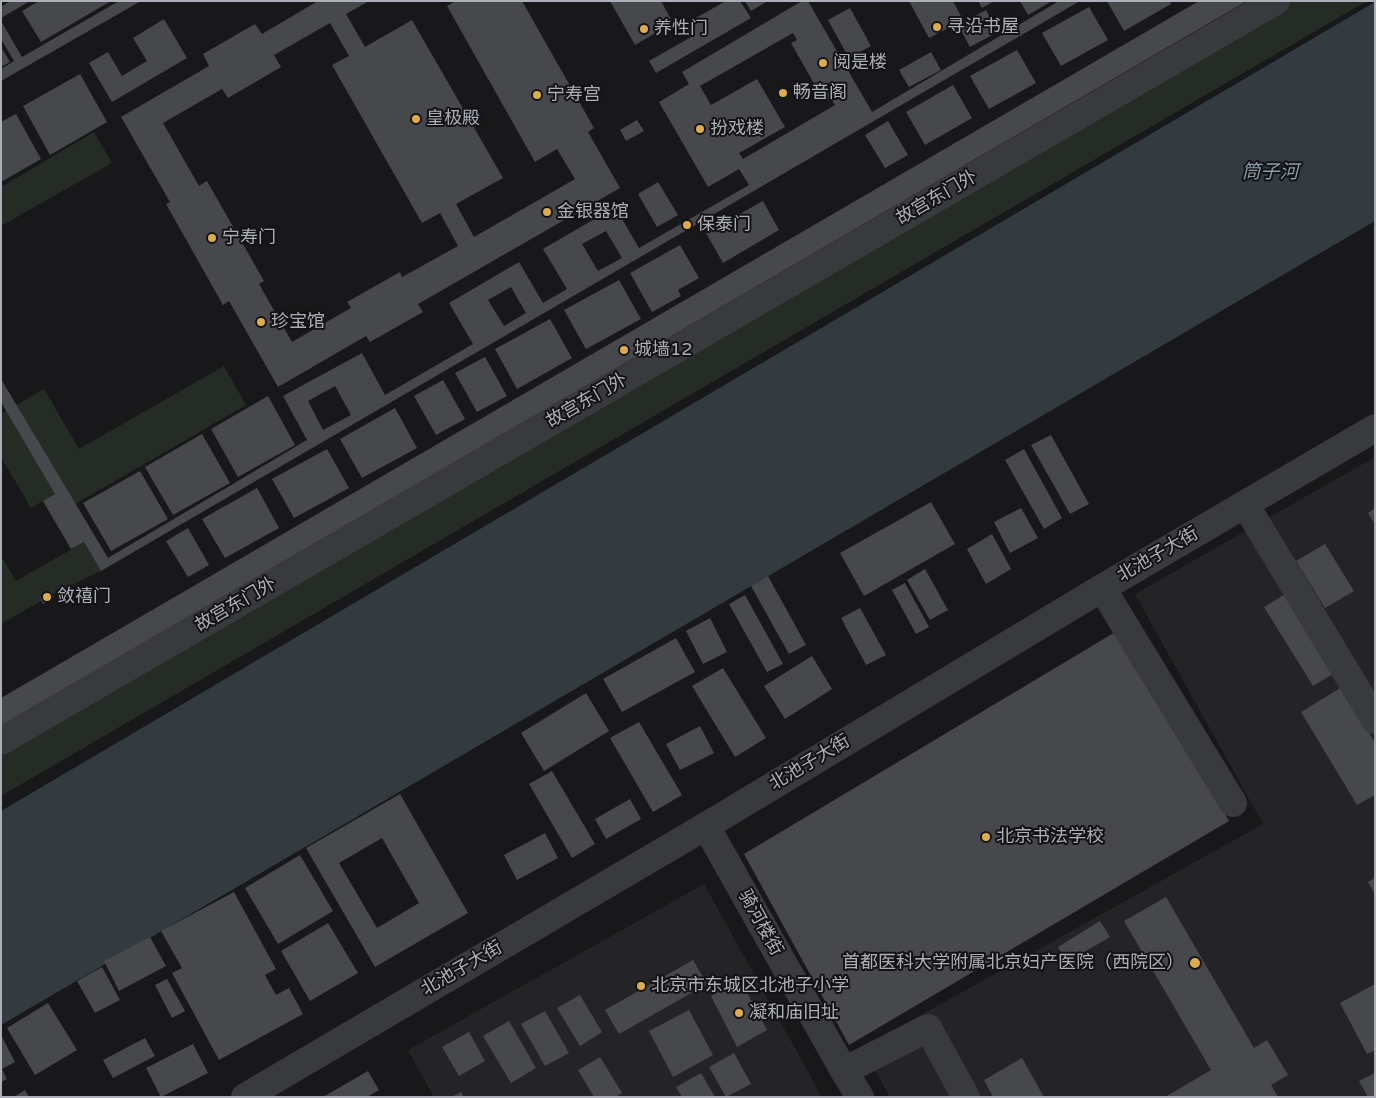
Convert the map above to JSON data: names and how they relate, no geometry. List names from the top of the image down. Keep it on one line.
{"streets":{"street":["故宫东门外","北池子大街","骑河楼街"]},"crossings":[["北池子大街","骑河楼街"]],"water":["筒子河"],"places":["寻沿书屋","养性门","阅是楼","畅音阁","宁寿宫","皇极殿","扮戏楼","金银器馆","保泰门","宁寿门","珍宝馆","城墙12","敛禧门","北京书法学校","首都医科大学附属北京妇产医院（西院区）","北京市东城区北池子小学","凝和庙旧址"]}
